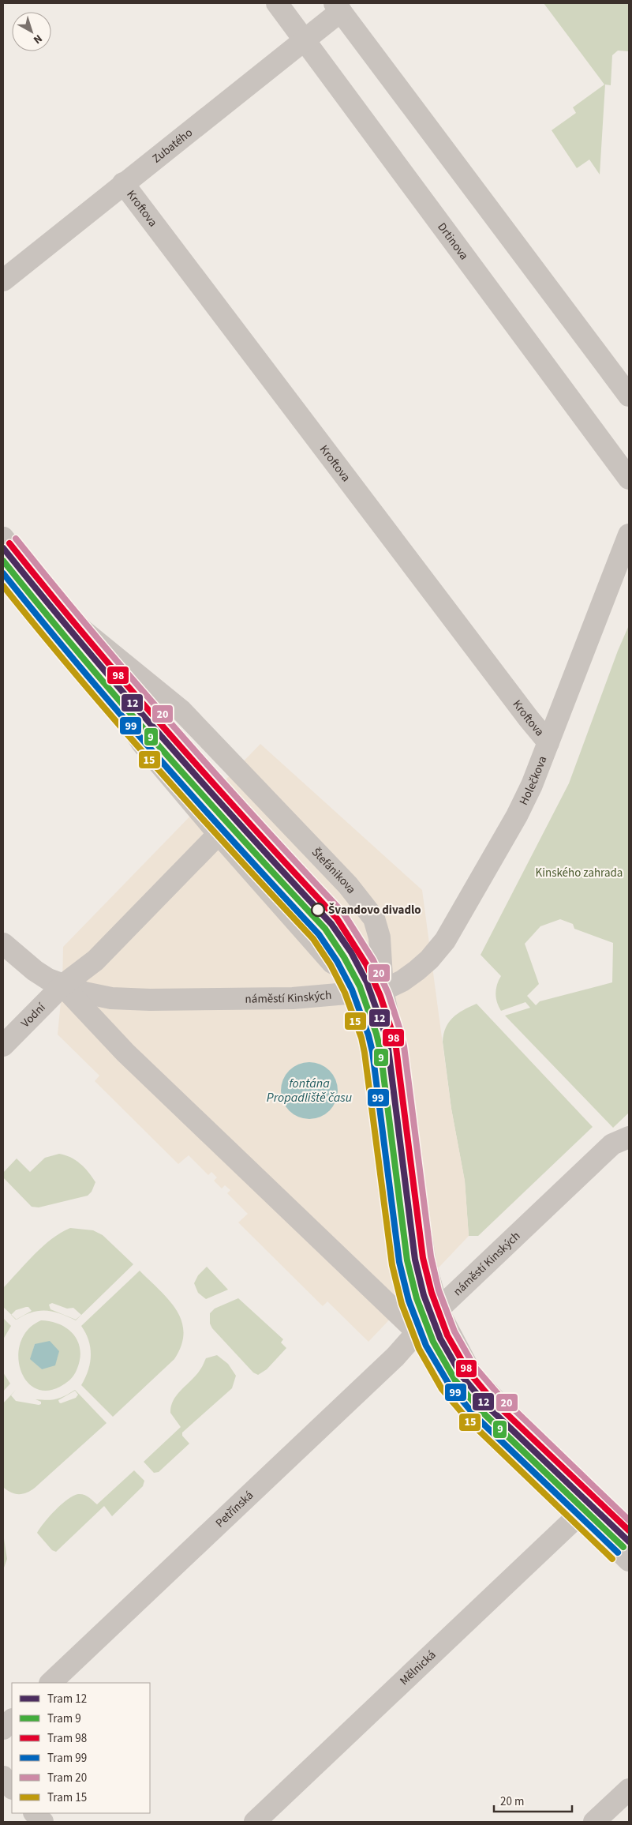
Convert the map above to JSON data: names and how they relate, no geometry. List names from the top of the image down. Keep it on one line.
{"streets":{"street":["Zubatého","Kroftova","Drtinova","Holečkova","Štefánikova","náměstí Kinských","Vodní","Petřínská","Mělnická"]},"crossings":[["Zubatého","Kroftova"],["Zubatého","Drtinova"],["Kroftova","Holečkova"],["Holečkova","Štefánikova"],["Holečkova","náměstí Kinských"],["Štefánikova","náměstí Kinských"],["náměstí Kinských","Vodní"],["náměstí Kinských","Petřínská"]],"water":["fontána Propadliště času"],"parks":["Kinského zahrada"],"places":["Švandovo divadlo"],"lines":["tram line 20","tram line 98","tram line 12","tram line 9","tram line 99","tram line 15"],"legend":["Tram 12","Tram 9","Tram 98","Tram 99","Tram 20","Tram 15"],"scale_bar":"20 m","north":"bottom right"}
